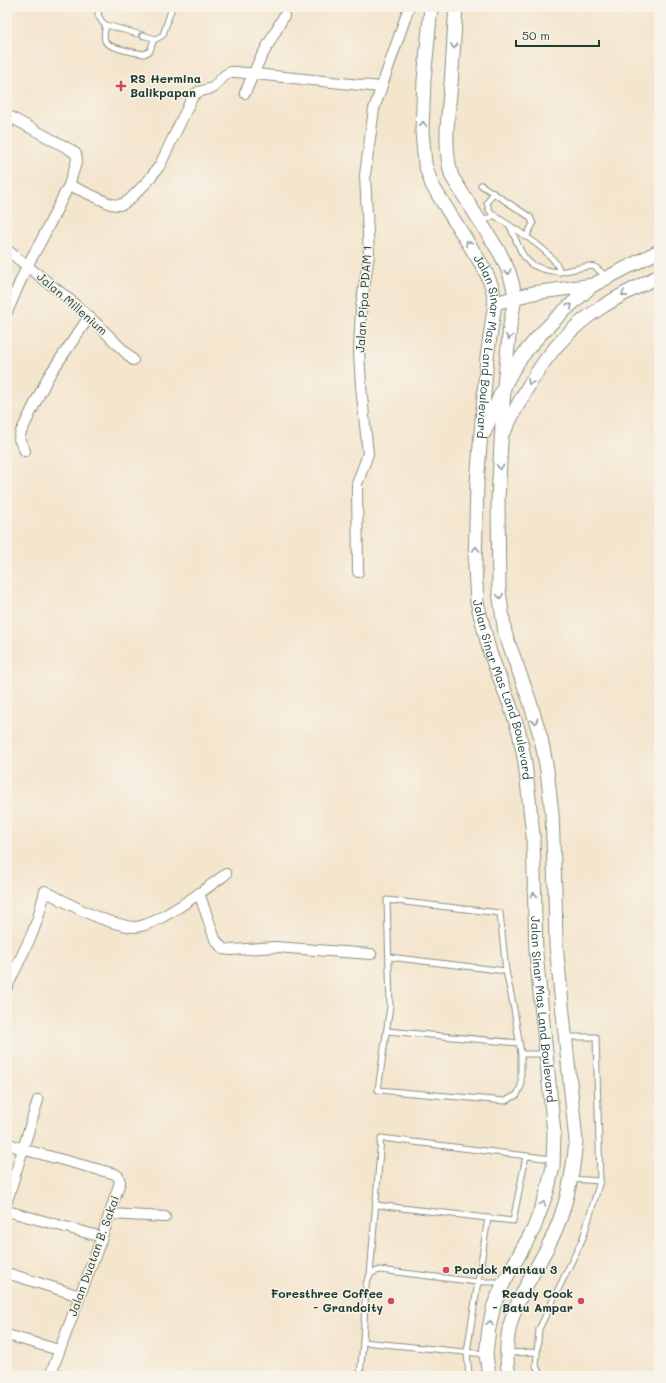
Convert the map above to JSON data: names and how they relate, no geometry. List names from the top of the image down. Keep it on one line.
{"streets":{"street":["Jalan Pipa PDAM 1","Jalan Millenium","Jalan Sinar Mas Land Boulevard","Jalan Duatan B. Sakai"]},"places":{"health":["RS Hermina Balikpapan"],"other":["Pondok Mantau 3","Foresthree Coffee - Grandcity","Ready Cook - Batu Ampar"]},"scale_bar":"50 m"}
